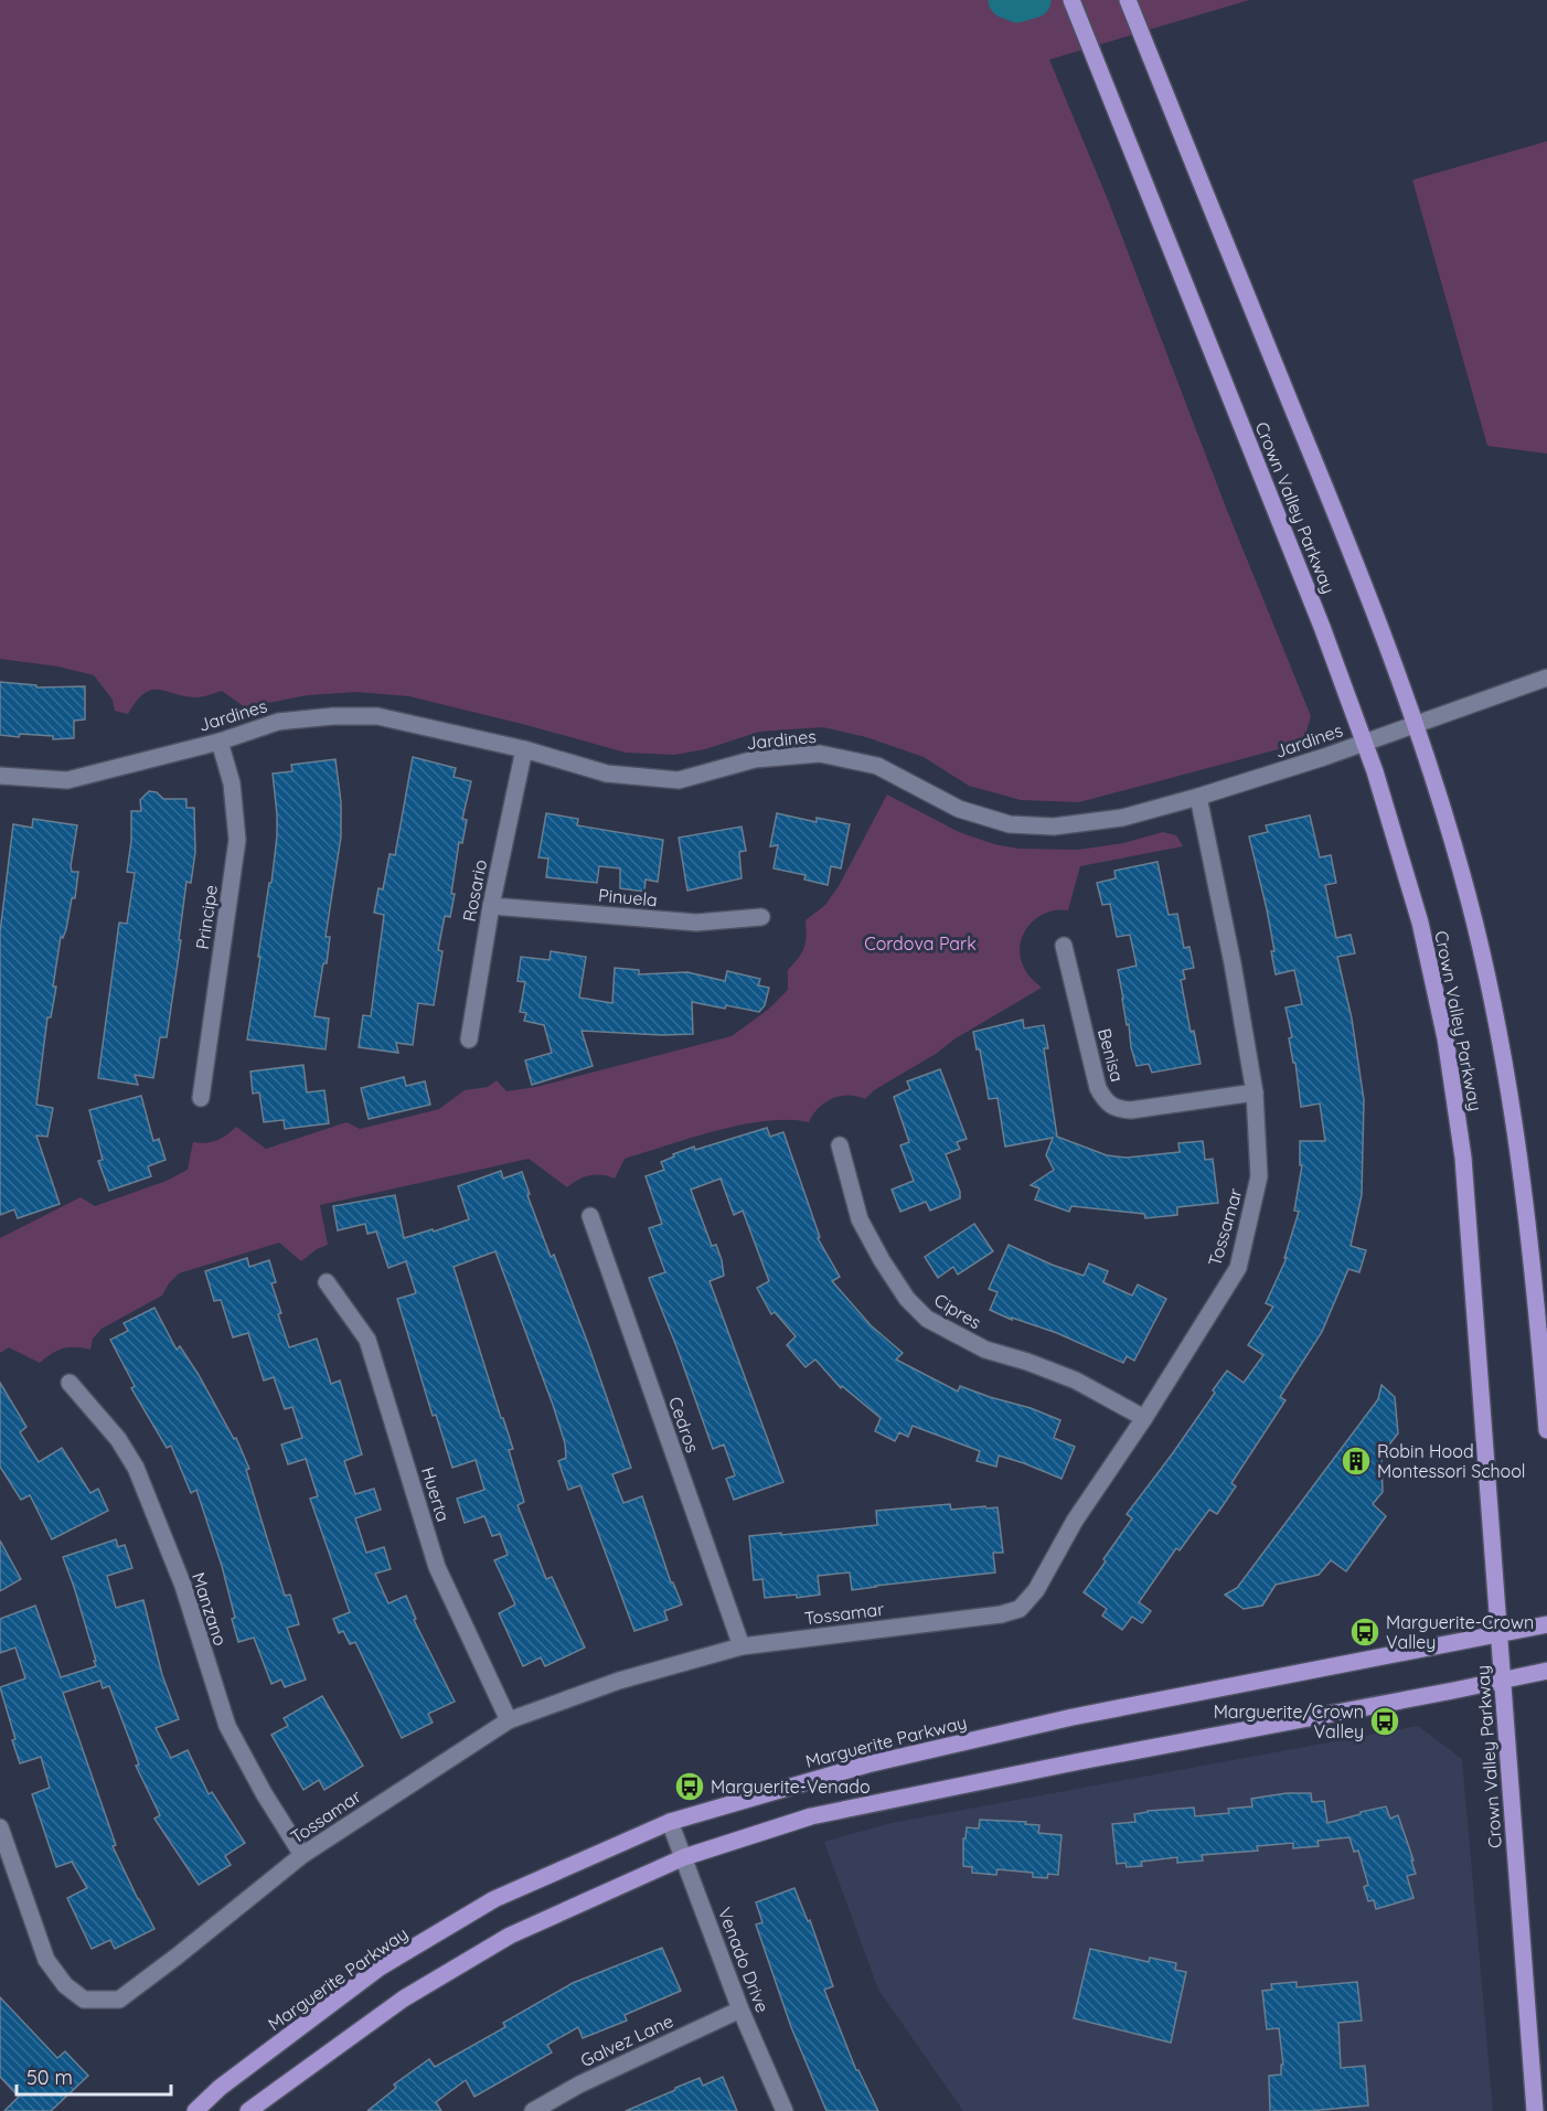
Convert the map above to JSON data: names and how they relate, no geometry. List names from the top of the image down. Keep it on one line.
{"streets":{"main road":["Crown Valley Parkway","Marguerite Parkway"],"street":["Jardines","Rosario","Pinuela","Principe","Benisa","Tossamar","Cipres","Cedros","Huerta","Manzano","Venado Drive","Galvez Lane"]},"crossings":[["Crown Valley Parkway","Jardines"],["Crown Valley Parkway","Marguerite Parkway"],["Jardines","Rosario"],["Jardines","Principe"],["Jardines","Tossamar"],["Rosario","Pinuela"],["Benisa","Tossamar"],["Tossamar","Cipres"],["Tossamar","Cedros"],["Tossamar","Huerta"],["Tossamar","Manzano"],["Marguerite Parkway","Venado Drive"],["Venado Drive","Galvez Lane"]],"parks":["Cordova Park"],"places":{"building":["Robin Hood Montessori School"],"bus stop":["Marguerite-Crown Valley","Marguerite/Crown Valley","Marguerite-Venado"]},"scale_bar":"50 m"}
